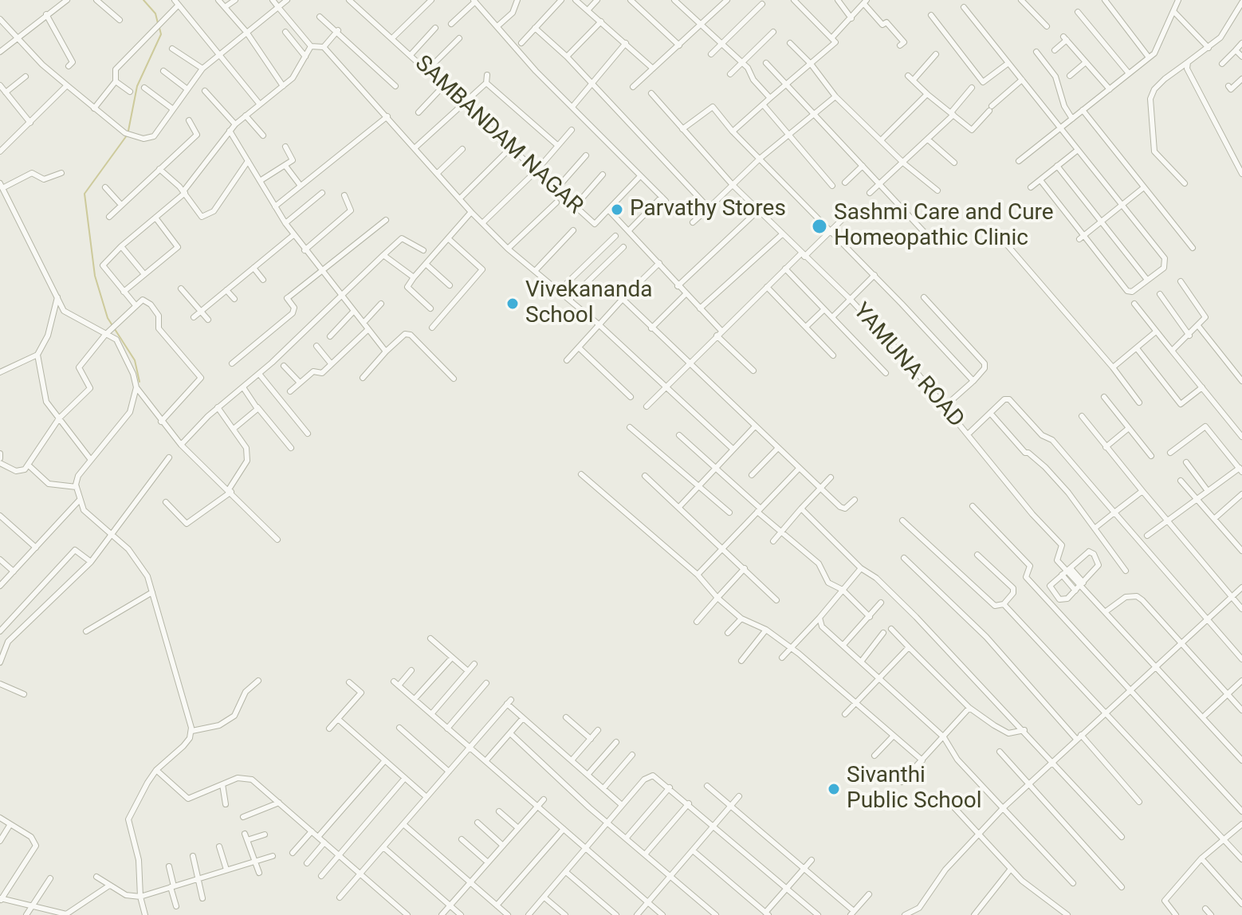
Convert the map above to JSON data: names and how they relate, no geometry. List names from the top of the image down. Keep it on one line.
{"streets":{"street":["SAMBANDAM NAGAR","YAMUNA ROAD"]},"places":["Parvathy Stores","Sashmi Care and Cure Homeopathic Clinic","Vivekananda School","Sivanthi Public School"]}
